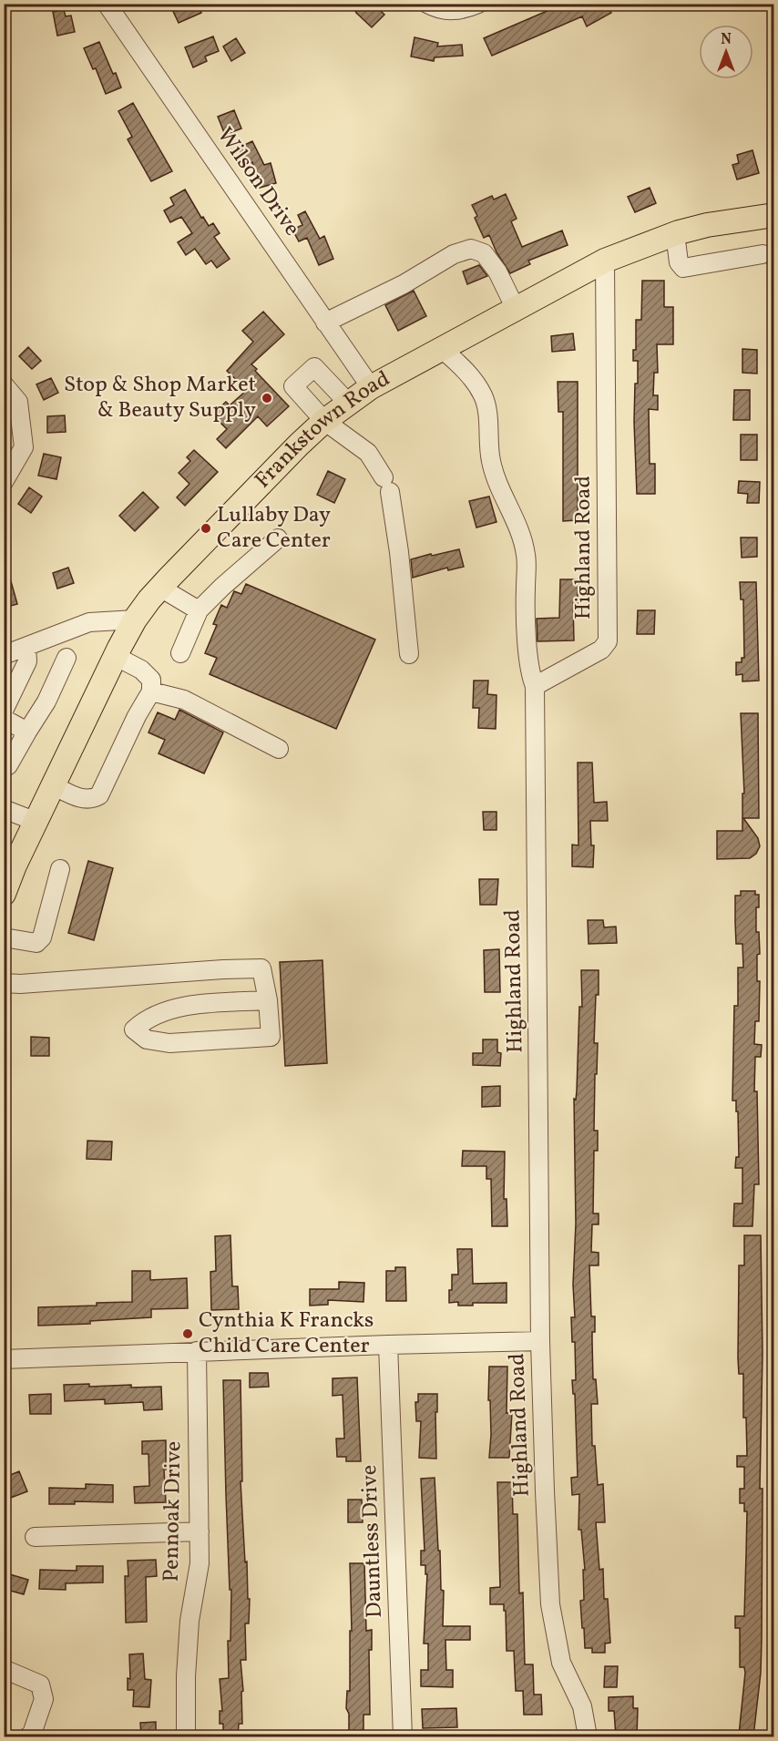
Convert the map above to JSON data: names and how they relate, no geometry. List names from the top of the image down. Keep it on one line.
{"streets":{"main road":["Frankstown Road"],"street":["Wilson Drive","Highland Road","Pennoak Drive","Dauntless Drive"]},"crossings":[["Wilson Drive","Frankstown Road"],["Frankstown Road","Highland Road"]],"places":["Stop & Shop Market & Beauty Supply","Lullaby Day Care Center","Cynthia K Francks Child Care Center"],"north":"top"}
